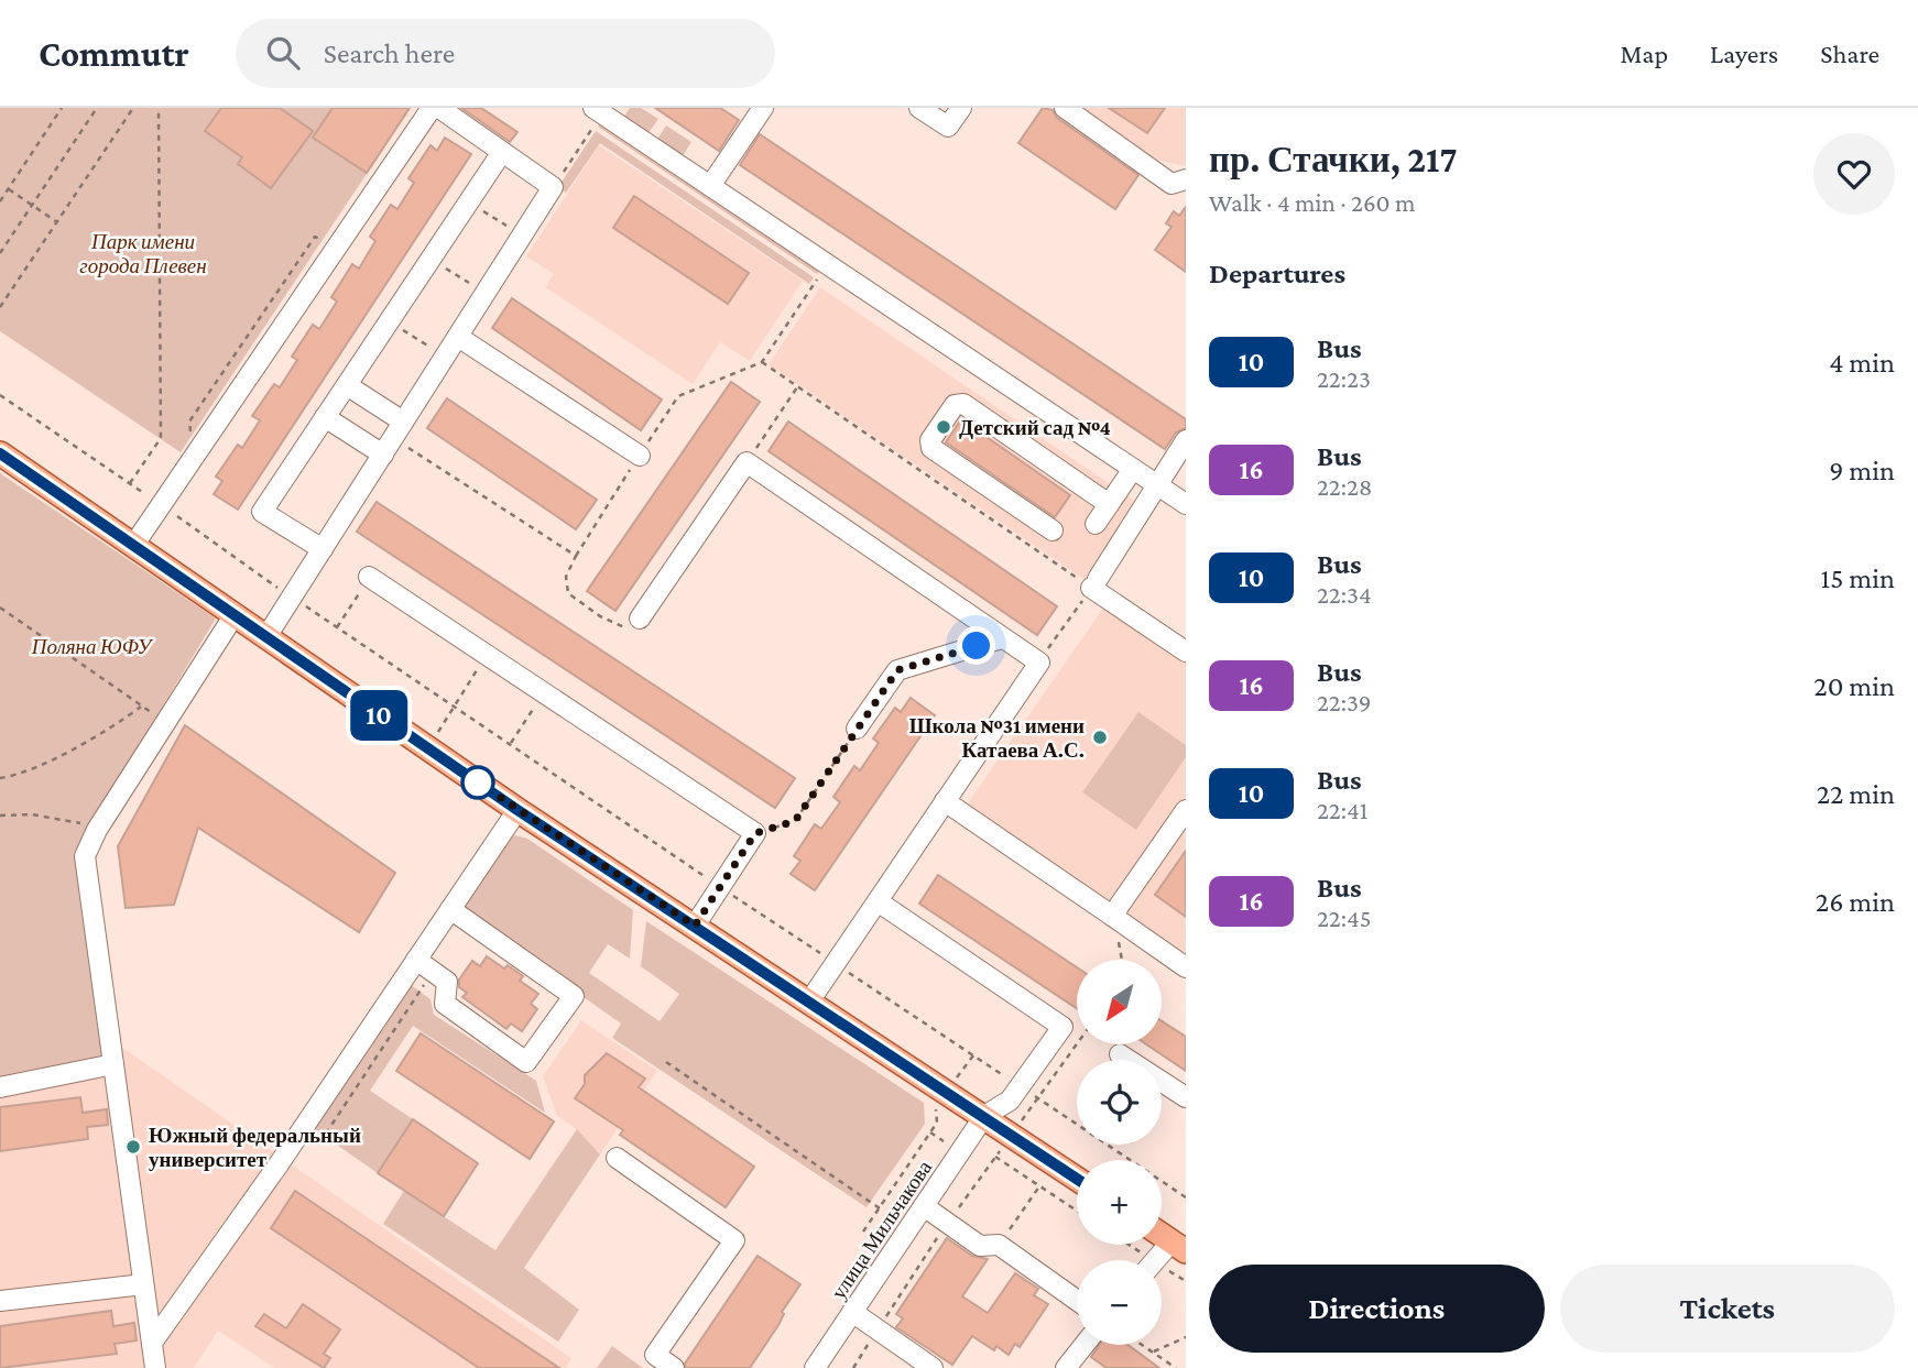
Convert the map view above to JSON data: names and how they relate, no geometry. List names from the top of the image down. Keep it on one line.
{"streets":{"street":["улица Мильчакова"]},"parks":["Парк имени города Плевен","Поляна ЮФУ"],"places":["Детский сад №4","Школа №31 имени Катаева А.С.","Южный федеральный университет"],"lines":["bus line 10"],"north":"bottom left","page":{"header":"Commutr","search":"Search here","nav":["Map","Layers","Share"],"on_map":"10","heading":[["пр. Стачки, 217","Walk · 4 min · 260 m"],"Departures"],"list":[{"mark":"10","name":"Bus","note":"22:23","value":"4 min"},{"mark":"16","name":"Bus","note":"22:28","value":"9 min"},{"mark":"10","name":"Bus","note":"22:34","value":"15 min"},{"mark":"16","name":"Bus","note":"22:39","value":"20 min"},{"mark":"10","name":"Bus","note":"22:41","value":"22 min"},{"mark":"16","name":"Bus","note":"22:45","value":"26 min"}],"map_buttons":["+","−"],"buttons":["Directions","Tickets"]}}
